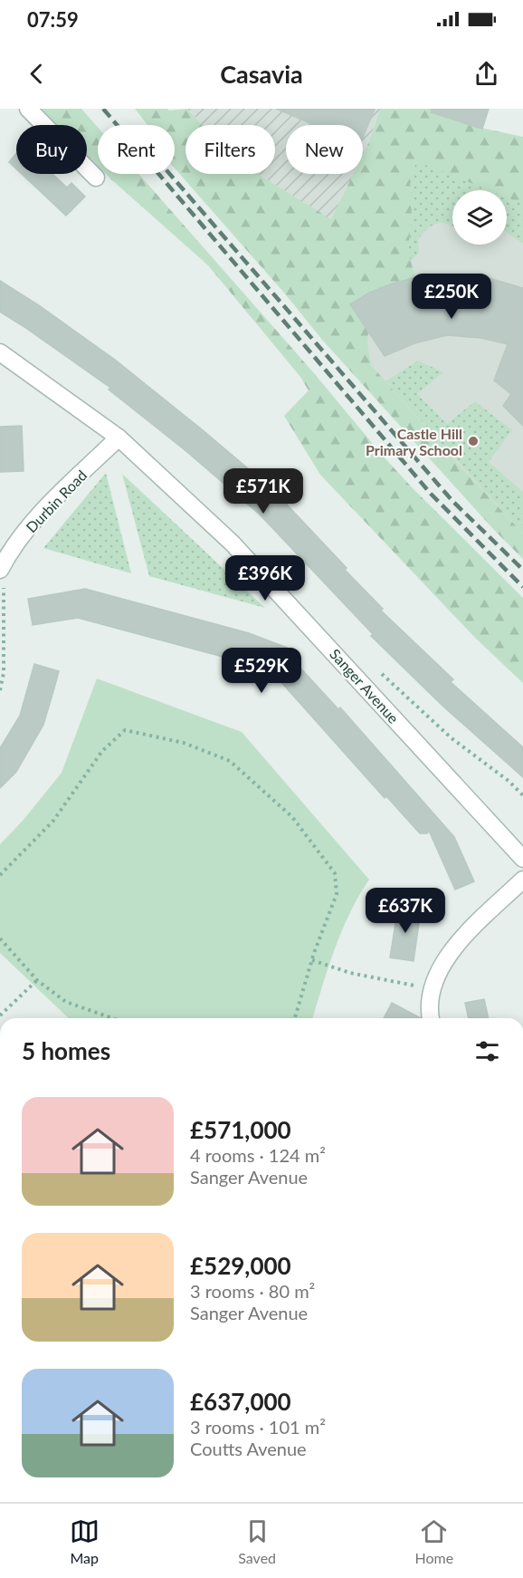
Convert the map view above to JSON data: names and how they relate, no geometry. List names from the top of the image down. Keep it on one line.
{"streets":{"street":["Durbin Road","Sanger Avenue"]},"crossings":[["Durbin Road","Sanger Avenue"]],"places":["Castle Hill Primary School"],"page":{"status":"07:59","header":"Casavia","chip":["Buy","Rent","Filters","New"],"price":["£250K","£571K","£396K","£529K","£637K"],"heading":"5 homes","list":[{"name":"£571,000","note":"4 rooms · 124 m² · Sanger Avenue"},{"name":"£529,000","note":"3 rooms · 80 m² · Sanger Avenue"},{"name":"£637,000","note":"3 rooms · 101 m² · Coutts Avenue"}],"tabs":["Map","Saved","Home"]}}
